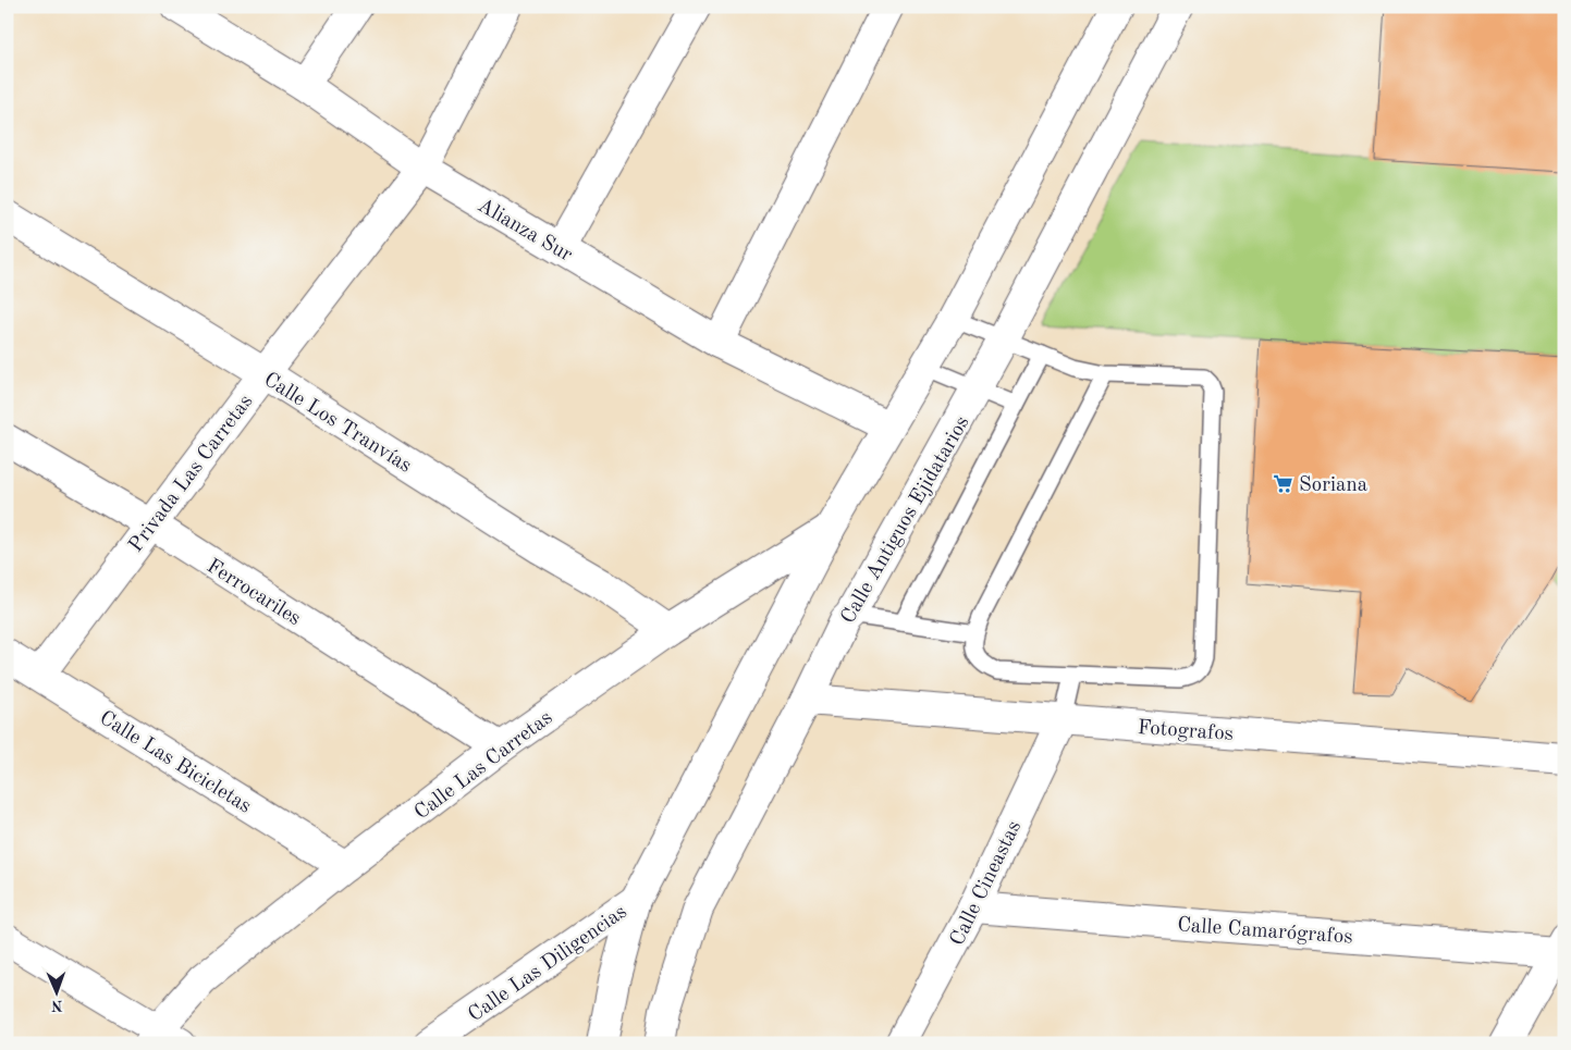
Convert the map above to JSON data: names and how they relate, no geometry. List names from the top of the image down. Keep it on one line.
{"streets":{"street":["Alianza Sur","Calle Los Tranvías","Privada Las Carretas","Calle Antiguos Ejidatarios","Ferrocariles","Fotografos","Calle Las Bicicletas","Calle Las Carretas","Calle Cineastas","Calle Camarógrafos","Calle Las Diligencias"]},"crossings":[["Alianza Sur","Privada Las Carretas"],["Calle Los Tranvías","Privada Las Carretas"],["Calle Los Tranvías","Calle Las Carretas"],["Privada Las Carretas","Ferrocariles"],["Privada Las Carretas","Calle Las Bicicletas"],["Calle Antiguos Ejidatarios","Fotografos"],["Ferrocariles","Calle Las Carretas"],["Fotografos","Calle Cineastas"],["Calle Las Bicicletas","Calle Las Carretas"],["Calle Cineastas","Calle Camarógrafos"]],"places":{"supermarket":["Soriana"]},"north":"bottom"}
